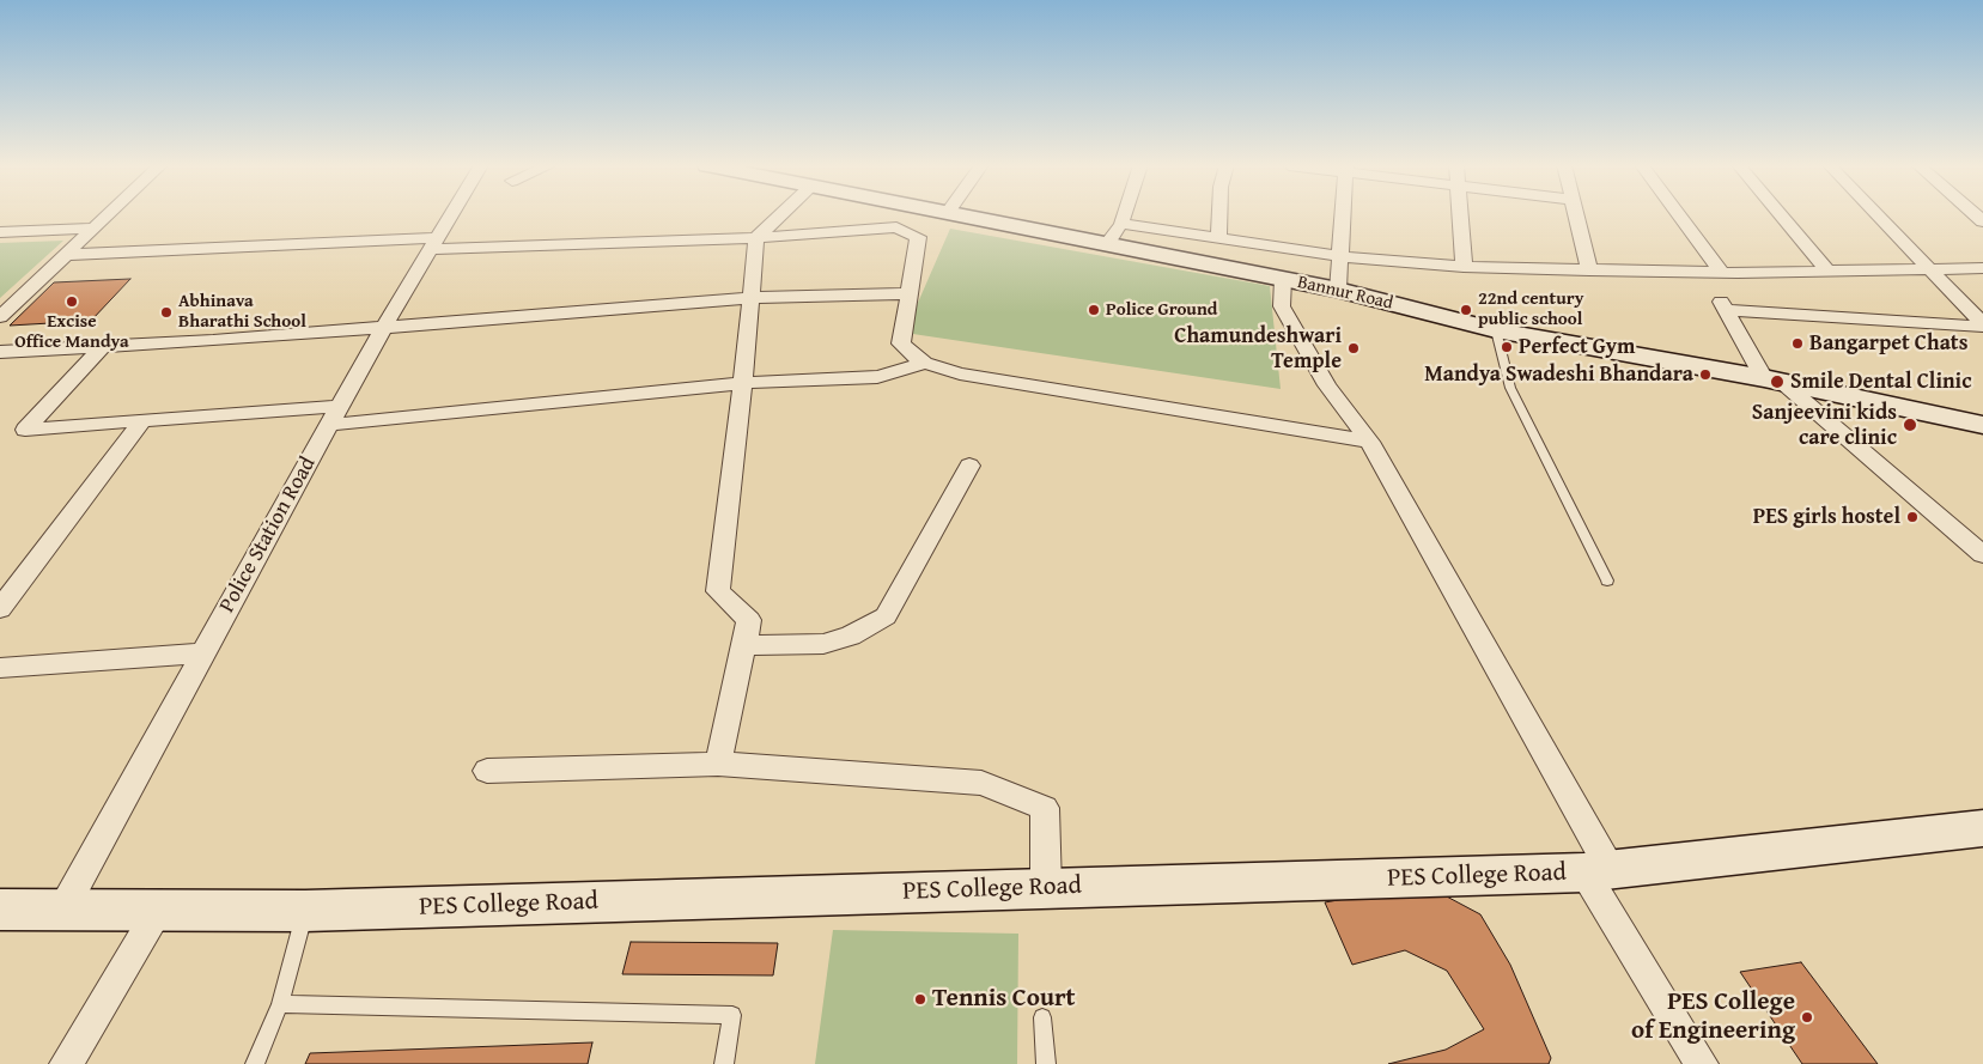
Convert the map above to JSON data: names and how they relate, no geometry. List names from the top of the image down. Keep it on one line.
{"streets":{"main road":["Bannur Road"],"street":["Police Station Road","PES College Road"]},"crossings":[["Police Station Road","PES College Road"]],"places":["Excise Office Mandya","Police Ground","22nd century public school","Abhinava Bharathi School","Bangarpet Chats","Perfect Gym","Chamundeshwari Temple","Mandya Swadeshi Bhandara","Smile Dental Clinic","Sanjeevini kids care clinic","PES girls hostel","Tennis Court","PES College of Engineering"]}
